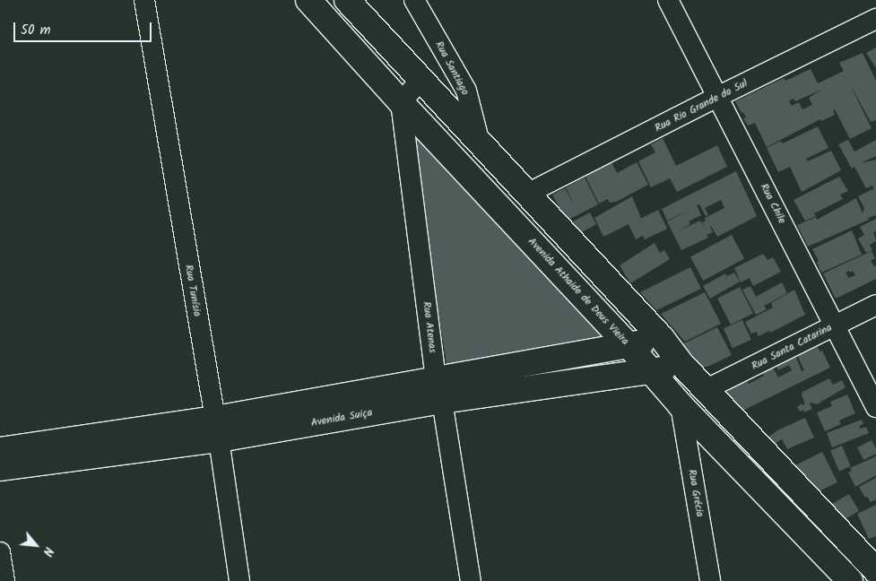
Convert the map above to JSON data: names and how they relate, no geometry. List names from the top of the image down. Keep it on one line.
{"streets":{"street":["Rua Santiago","Rua Rio Grande do Sul","Rua Chile","Rua Tunísia","Avenida Athaide de Deus Vieira","Rua Atenas","Rua Santa Catarina","Avenida Suiça","Rua Grécia"]},"crossings":[["Rua Rio Grande do Sul","Rua Chile"],["Rua Chile","Rua Santa Catarina"],["Rua Tunísia","Avenida Suiça"],["Avenida Athaide de Deus Vieira","Rua Atenas"],["Avenida Athaide de Deus Vieira","Avenida Suiça"],["Avenida Athaide de Deus Vieira","Rua Grécia"],["Rua Atenas","Avenida Suiça"]],"scale_bar":"50 m","north":"bottom right"}
